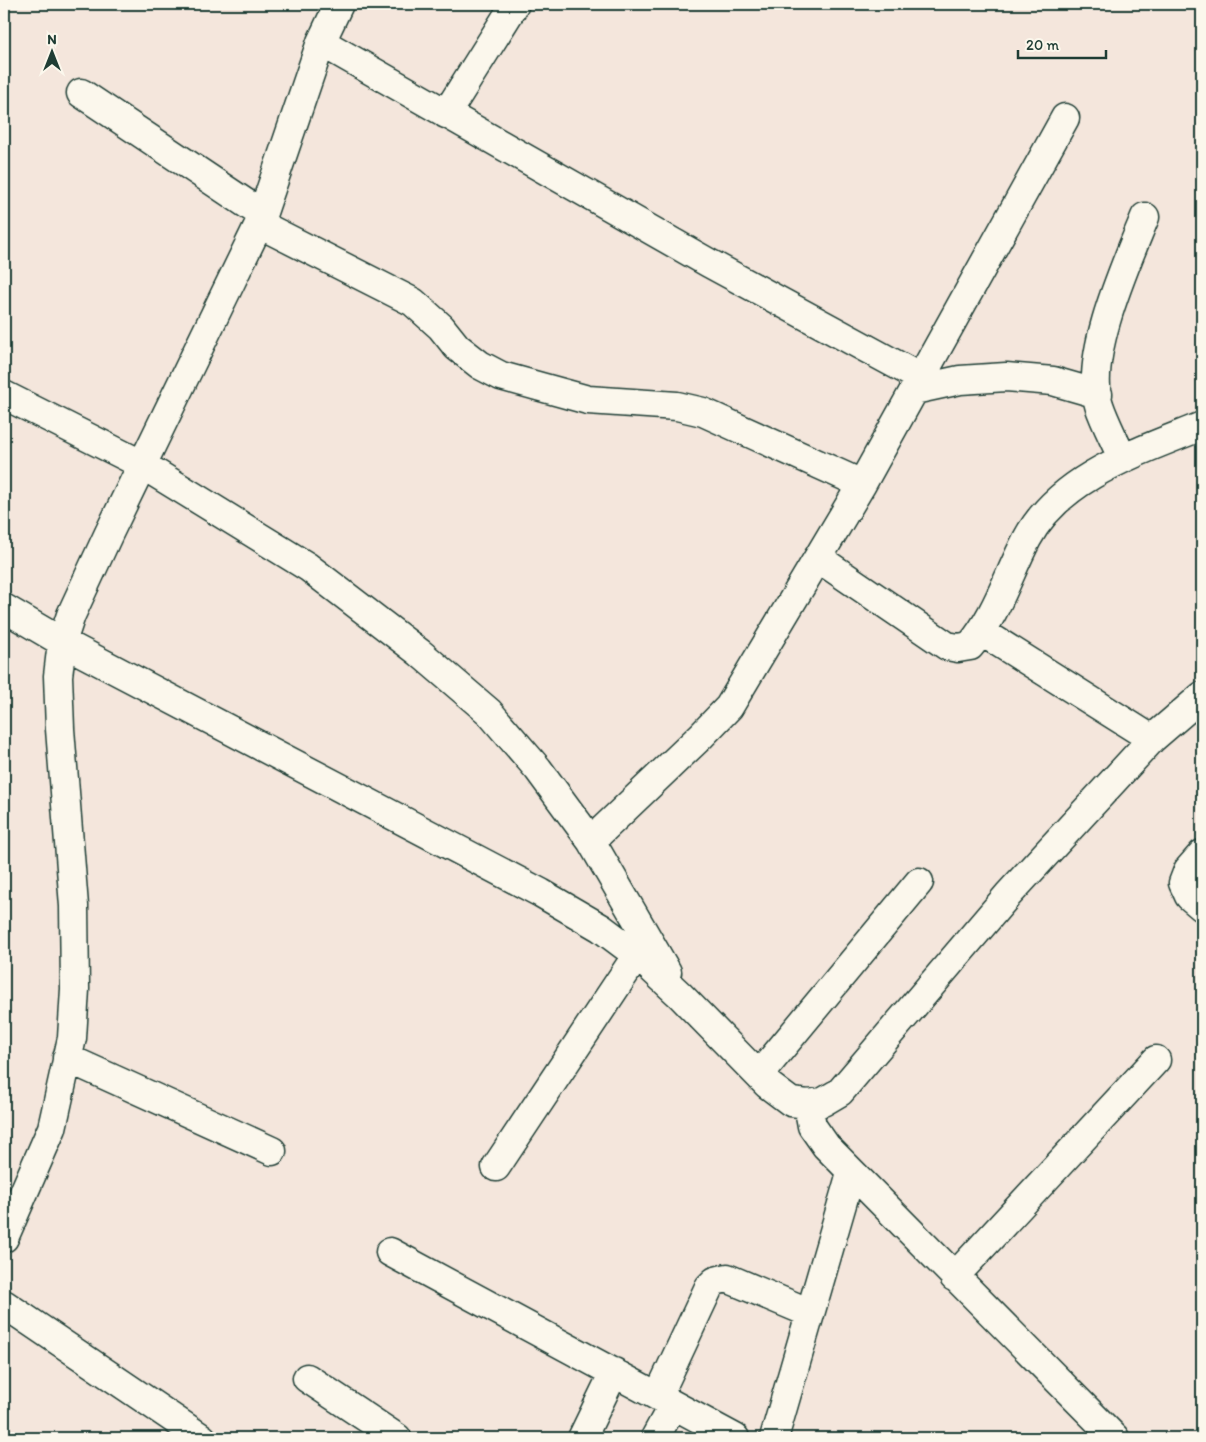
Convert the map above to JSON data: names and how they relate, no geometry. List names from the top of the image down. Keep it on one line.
{"scale_bar":"20 m","north":"top"}
